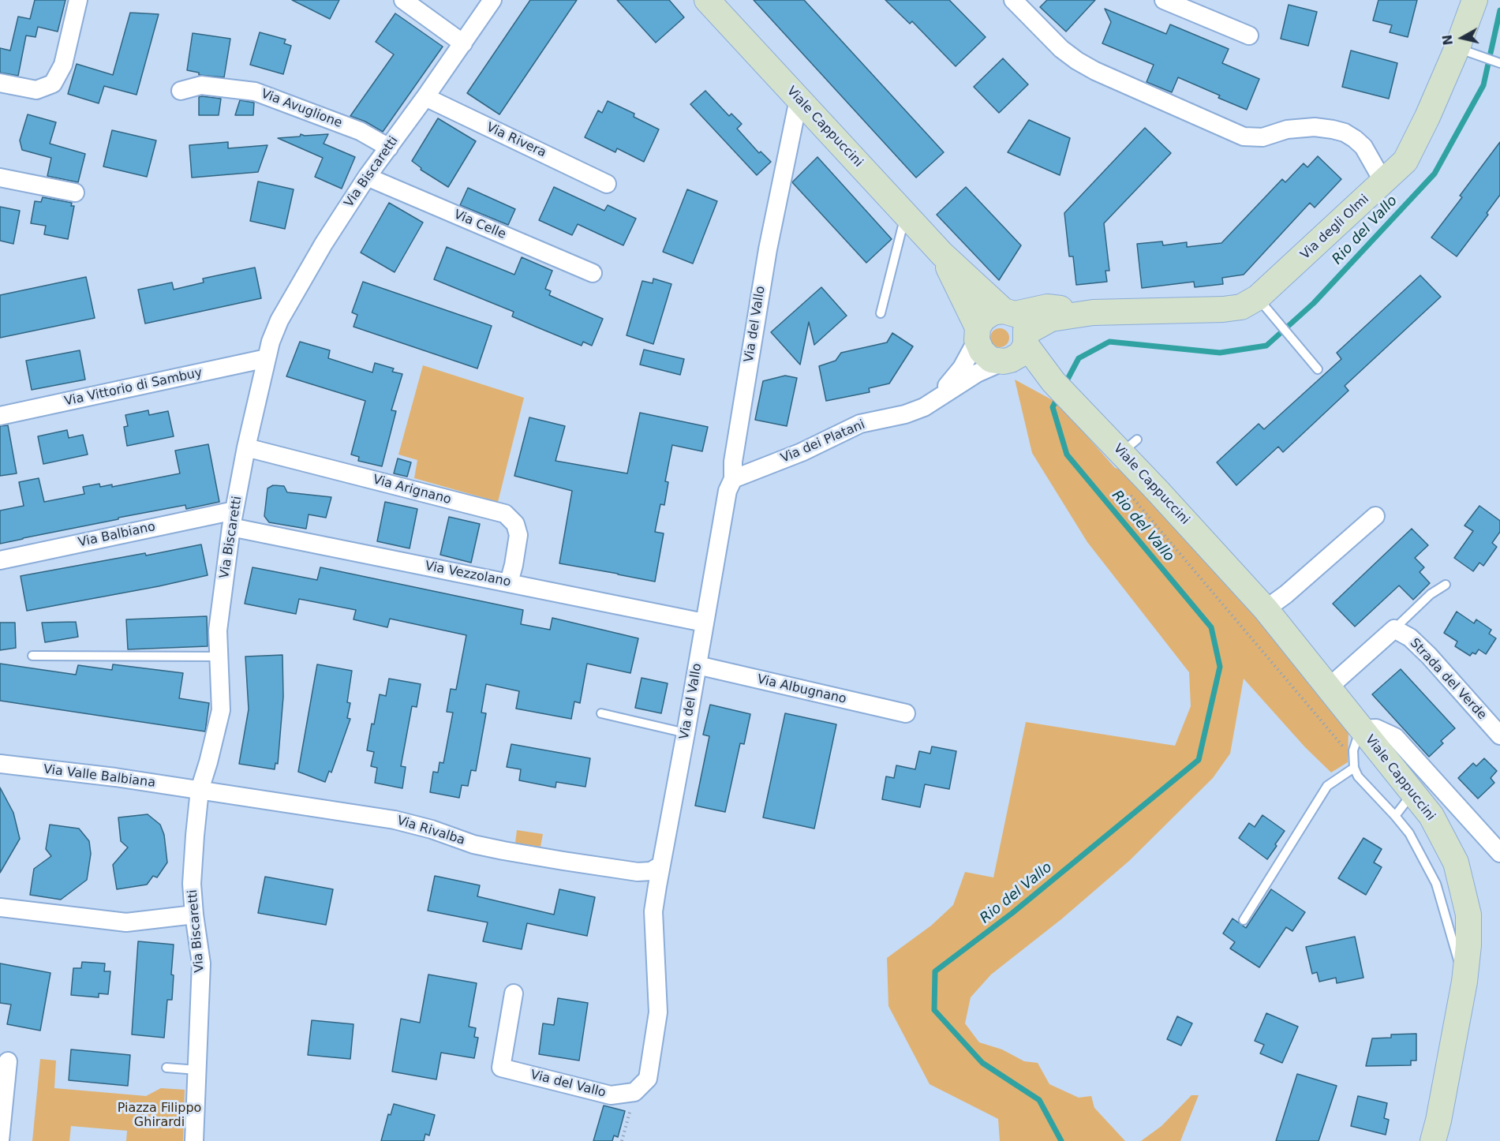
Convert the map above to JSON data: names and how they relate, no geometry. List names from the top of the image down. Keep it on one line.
{"streets":{"main road":["Viale Cappuccini","Via degli Olmi"],"street":["Via Avuglione","Via Rivera","Via Biscaretti","Via Celle","Via del Vallo","Via Vittorio di Sambuy","Via dei Platani","Via Arignano","Via Balbiano","Via Vezzolano","Strada del Verde","Via Albugnano","Via Valle Balbiana","Via Rivalba"]},"crossings":[["Via Avuglione","Via Biscaretti"],["Viale Cappuccini","Via degli Olmi"],["Viale Cappuccini","Via del Vallo"],["Viale Cappuccini","Via dei Platani"],["Via Rivera","Via Biscaretti"],["Via Biscaretti","Via Celle"],["Via Biscaretti","Via Vittorio di Sambuy"],["Via Biscaretti","Via Arignano"],["Via Biscaretti","Via Balbiano"],["Via Biscaretti","Via Vezzolano"],["Via Biscaretti","Via Valle Balbiana"],["Via Biscaretti","Via Rivalba"],["Via degli Olmi","Via dei Platani"],["Via del Vallo","Via dei Platani"],["Via del Vallo","Via Vezzolano"],["Via del Vallo","Via Albugnano"],["Via del Vallo","Via Rivalba"],["Via Arignano","Via Vezzolano"],["Via Balbiano","Via Vezzolano"],["Via Valle Balbiana","Via Rivalba"]],"water":["Rio del Vallo"],"parks":["Piazza Filippo Ghirardi"],"north":"left"}
